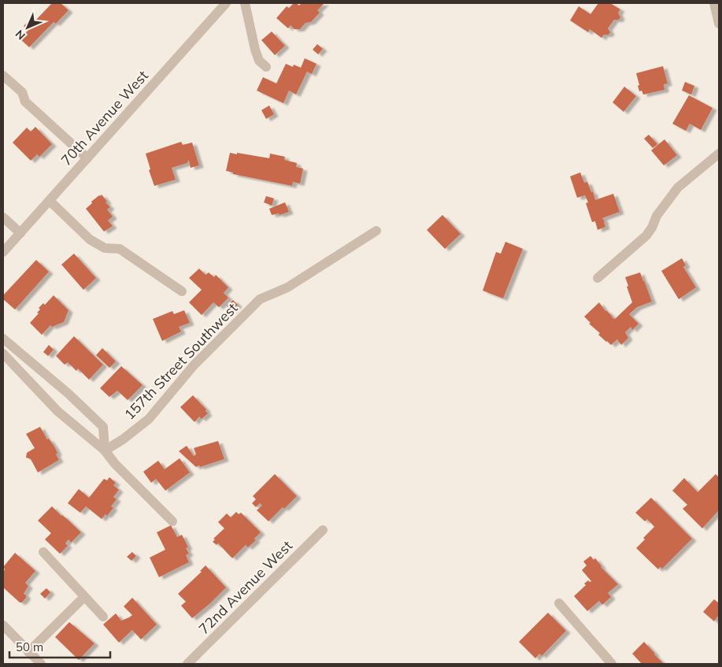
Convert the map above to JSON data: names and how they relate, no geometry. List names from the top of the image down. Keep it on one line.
{"streets":{"street":["70th Avenue West","157th Street Southwest","72nd Avenue West"]},"scale_bar":"50 m","north":"bottom left"}
